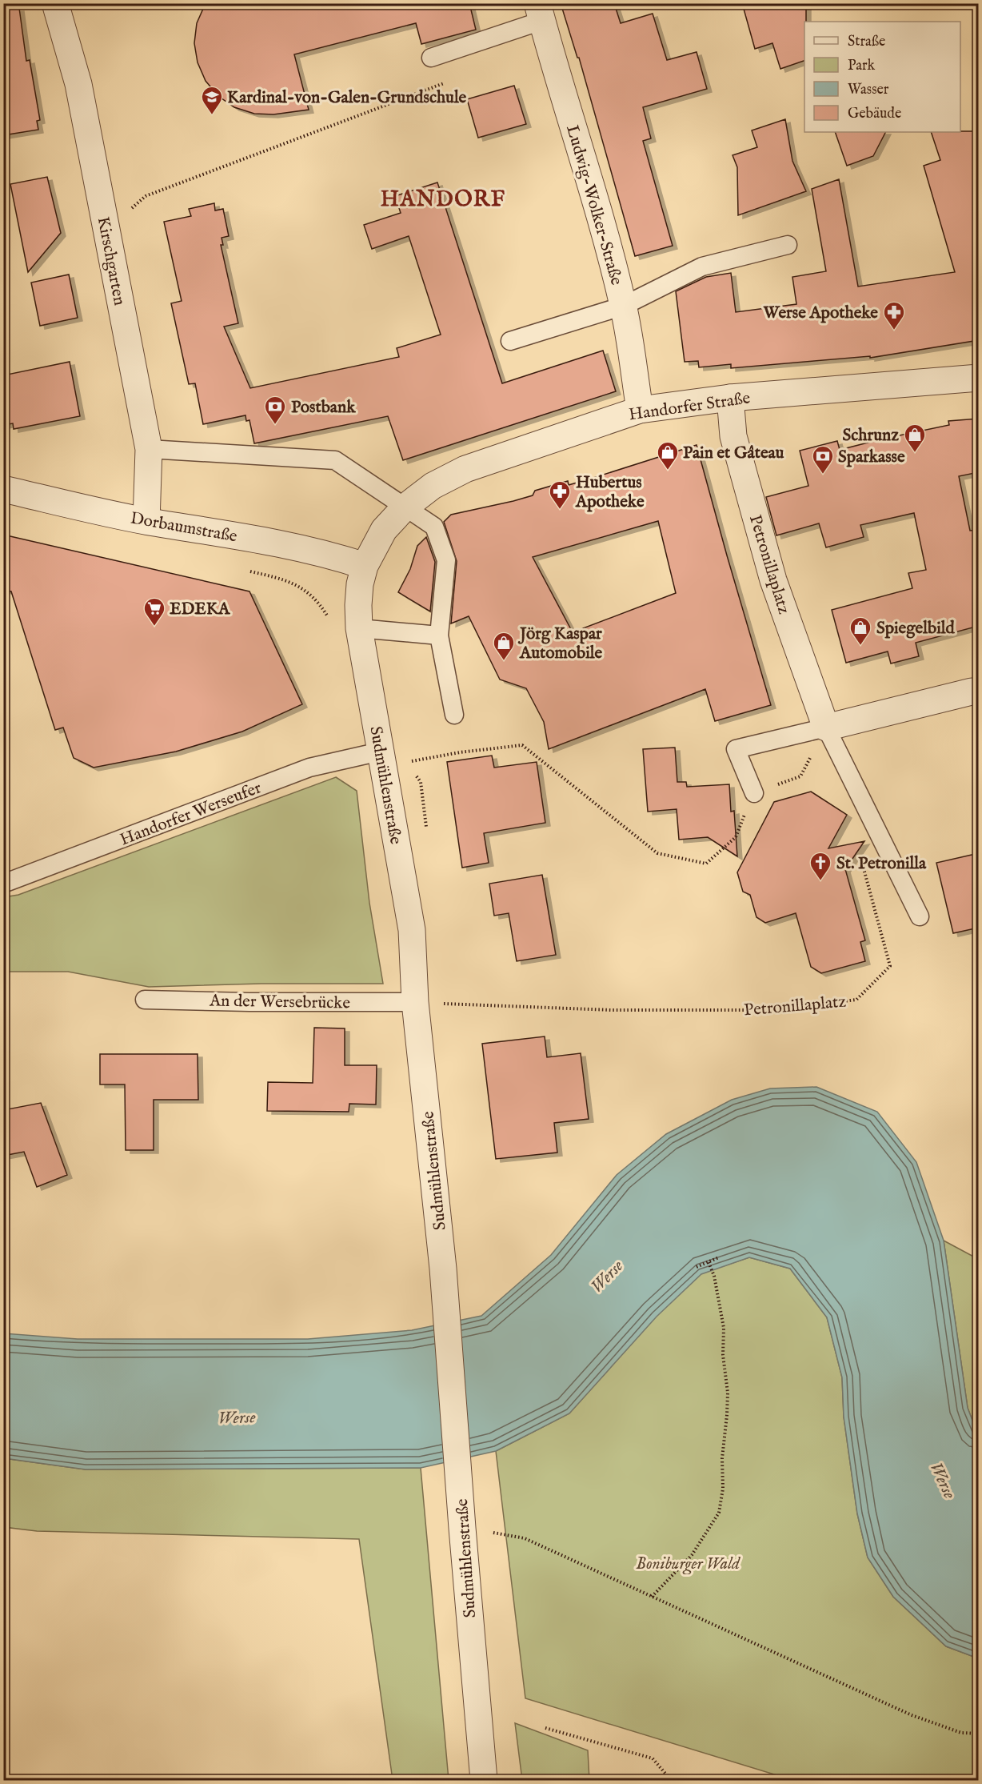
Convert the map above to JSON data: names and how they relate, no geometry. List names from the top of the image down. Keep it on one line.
{"streets":{"street":["Ludwig-Wolker-Straße","Kirschgarten","Handorfer Straße","Dorbaumstraße","Petronillaplatz","Sudmühlenstraße"],"lane":["Handorfer Werseufer","An der Wersebrücke"]},"crossings":[["Ludwig-Wolker-Straße","Handorfer Straße"],["Kirschgarten","Dorbaumstraße"],["Handorfer Straße","Dorbaumstraße"],["Handorfer Straße","Petronillaplatz"],["Handorfer Straße","Sudmühlenstraße"],["Dorbaumstraße","Sudmühlenstraße"],["Petronillaplatz","Sudmühlenstraße"],["Petronillaplatz","An der Wersebrücke"],["Sudmühlenstraße","Handorfer Werseufer"],["Sudmühlenstraße","An der Wersebrücke"]],"districts":["HANDORF"],"water":["Werse"],"parks":["Boniburger Wald"],"places":{"school or university":["Kardinal-von-Galen-Grundschule"],"pharmacy":["Werse Apotheke","Hubertus Apotheke"],"bank":["Postbank","Sparkasse"],"shop":["Schrunz","Pain et Gâteau","Spiegelbild","Jörg Kaspar Automobile"],"supermarket":["EDEKA"],"church":["St. Petronilla"]},"legend":["Straße","Park","Wasser","Gebäude"]}
